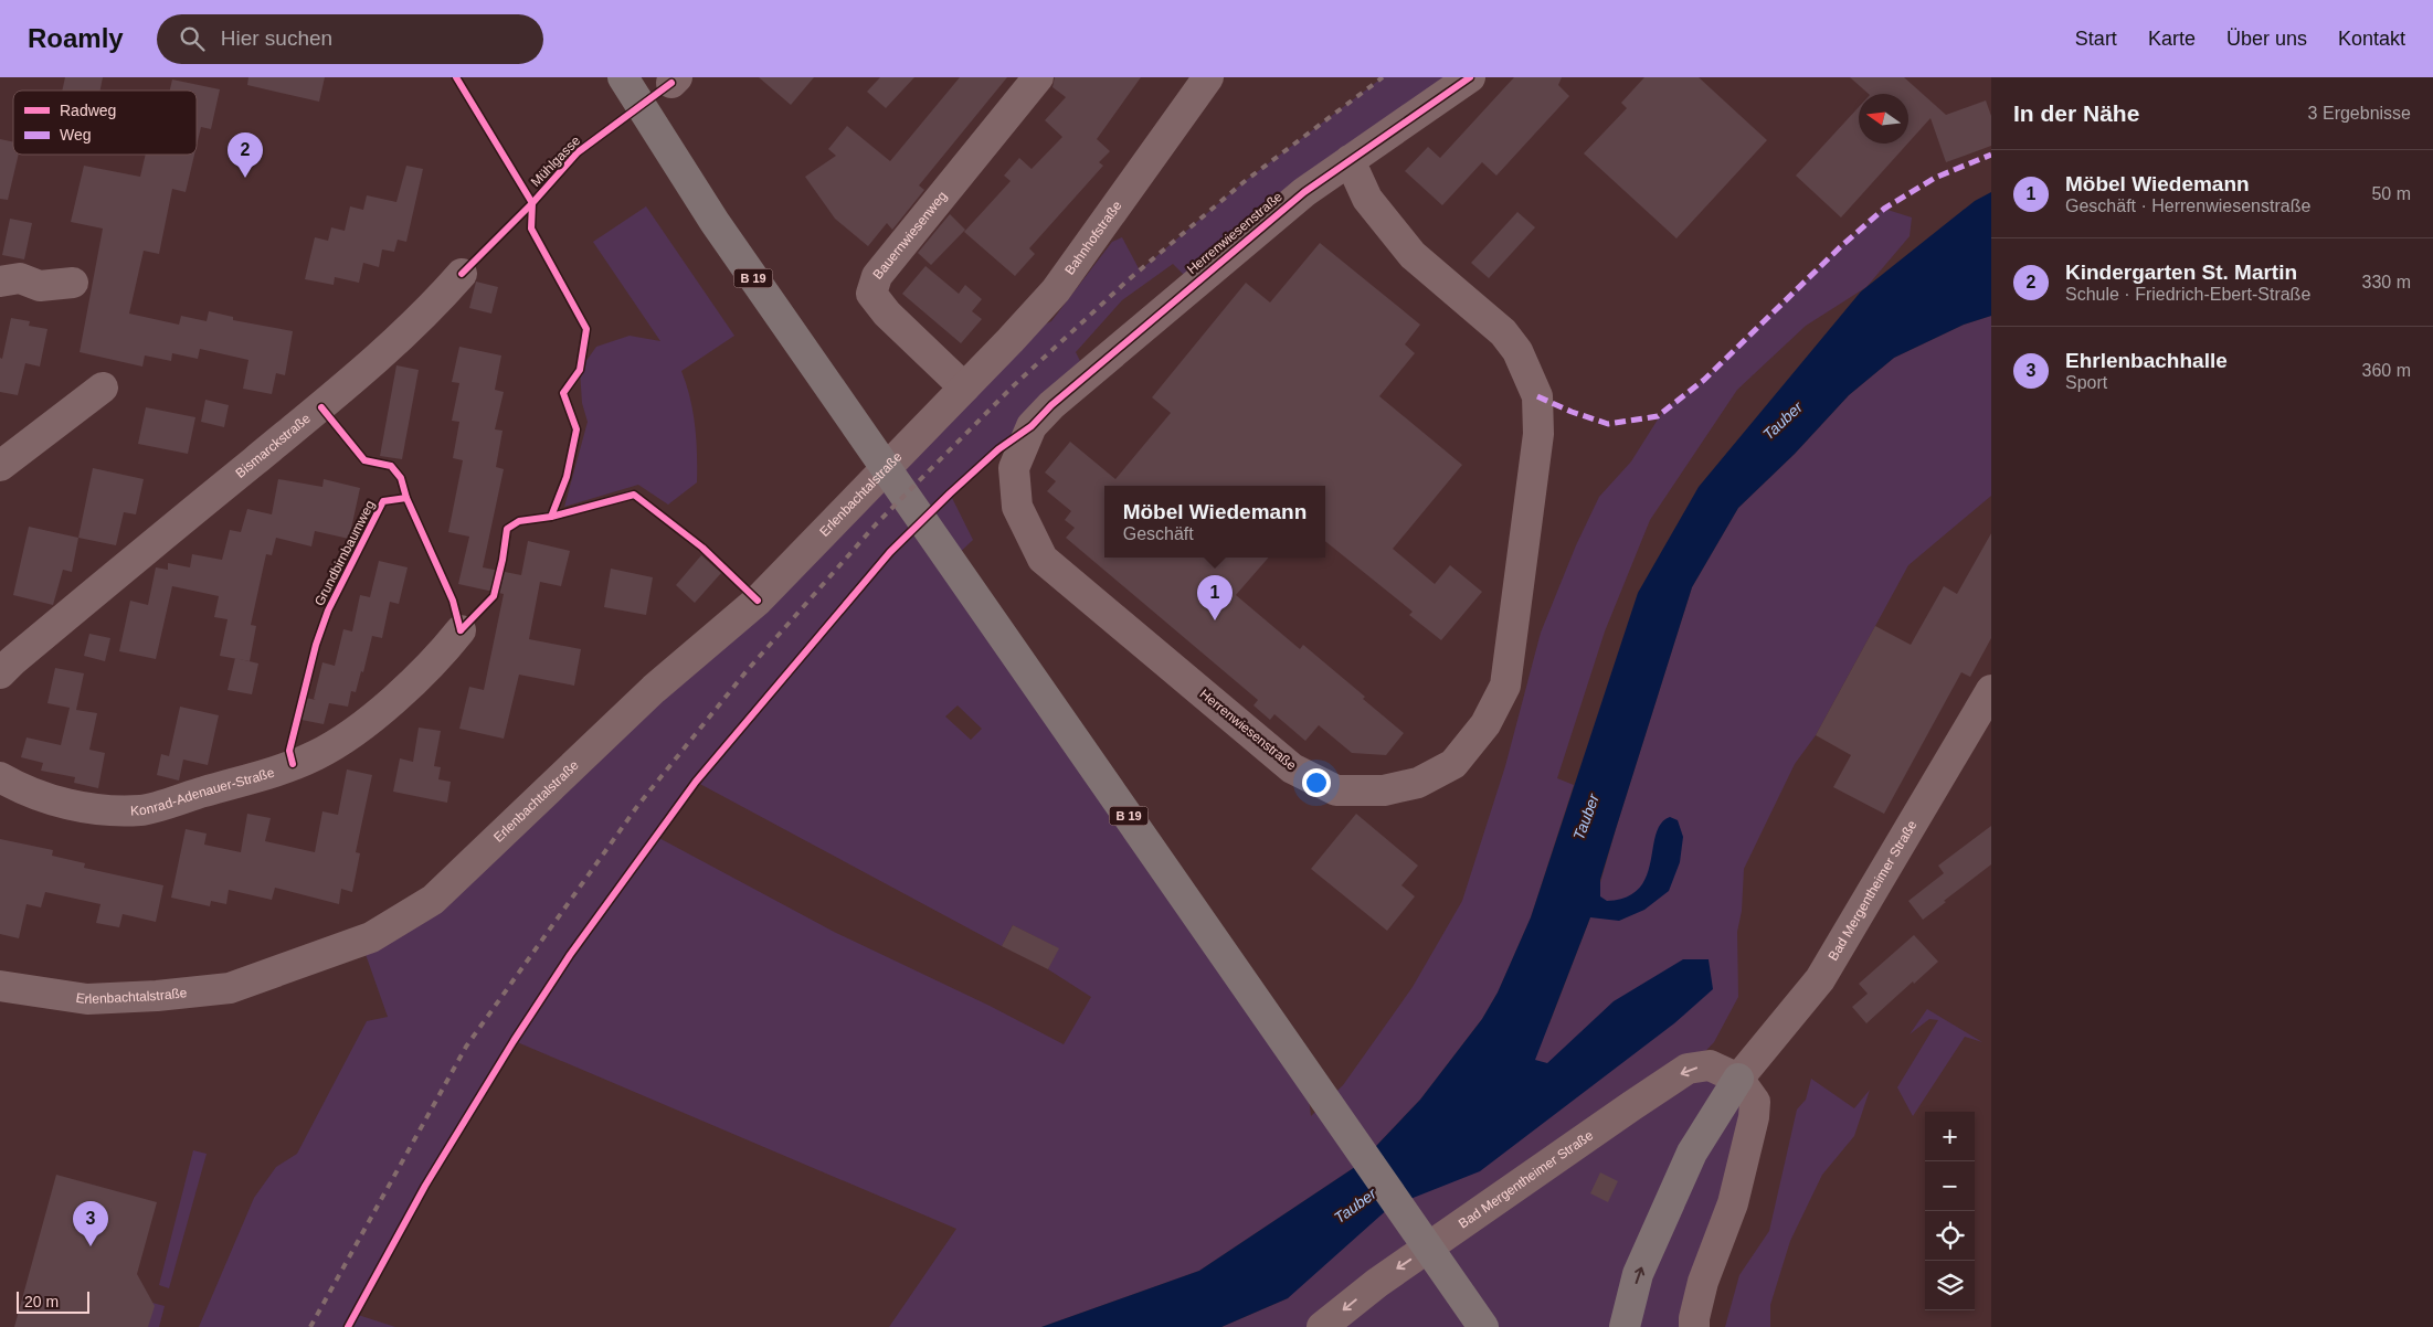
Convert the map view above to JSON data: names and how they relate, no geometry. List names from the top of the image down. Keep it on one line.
{"streets":{"main road":["B 19"],"street":["Herrenwiesenstraße","Bauernwiesenweg","Bahnhofstraße","Bismarckstraße","Erlenbachtalstraße","Konrad-Adenauer-Straße","Bad Mergentheimer Straße"],"cycle path":["Mühlgasse","Grundbirnbaumweg"]},"crossings":[["Bauernwiesenweg","Bahnhofstraße"],["Bauernwiesenweg","Erlenbachtalstraße"],["Bahnhofstraße","Erlenbachtalstraße"]],"one_way":["Bad Mergentheimer Straße"],"water":["Tauber"],"legend":["Radweg","Weg"],"scale_bar":"20 m","north":"left","page":{"header":"Roamly","search":"Hier suchen","nav":["Start","Karte","Über uns","Kontakt"],"heading":["In der Nähe","3 Ergebnisse"],"pins":["2","1","3"],"list":[{"mark":"1","name":"Möbel Wiedemann","note":"Geschäft · Herrenwiesenstraße","value":"50 m"},{"mark":"2","name":"Kindergarten St. Martin","note":"Schule · Friedrich-Ebert-Straße","value":"330 m"},{"mark":"3","name":"Ehrlenbachhalle","note":"Sport","value":"360 m"}],"popup":["Möbel Wiedemann","Geschäft"],"map_buttons":["+","−"],"scale":"20 m"}}
